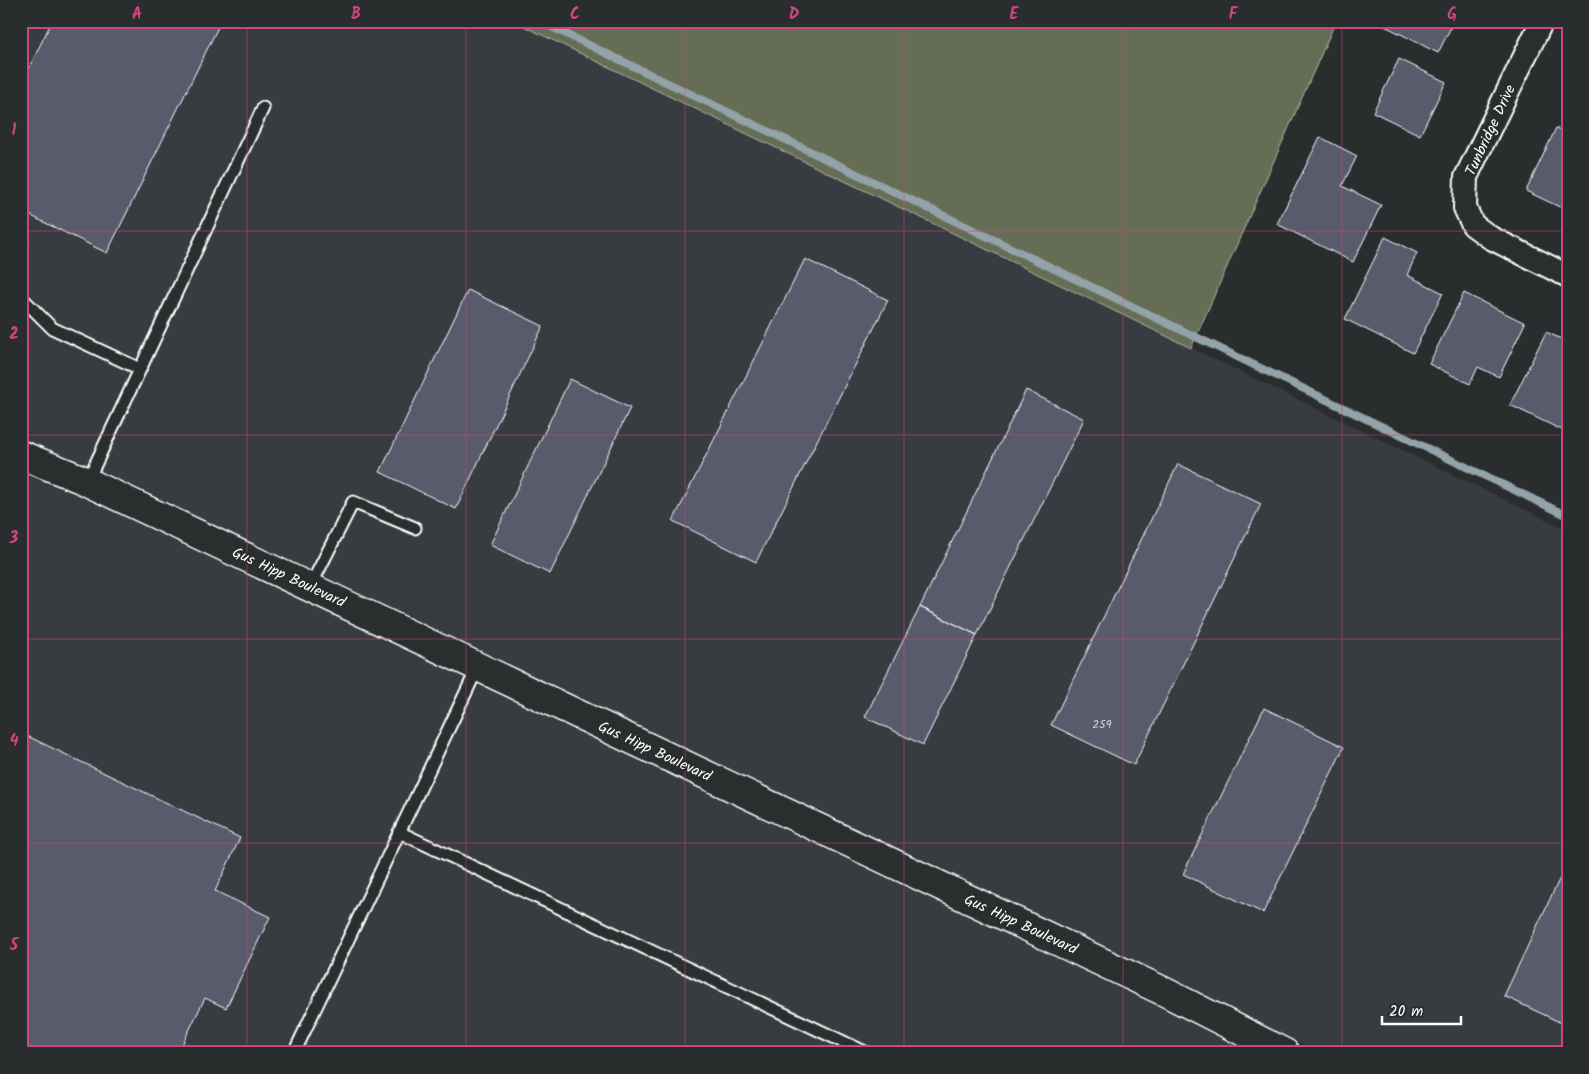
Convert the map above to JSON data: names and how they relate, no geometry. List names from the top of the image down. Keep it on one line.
{"streets":{"street":["Tunbridge Drive","Gus Hipp Boulevard"]},"house_numbers":["259"],"scale_bar":"20 m","grid":{"columns":["A","B","C","D","E","F","G"],"rows":["1","2","3","4","5"]}}
